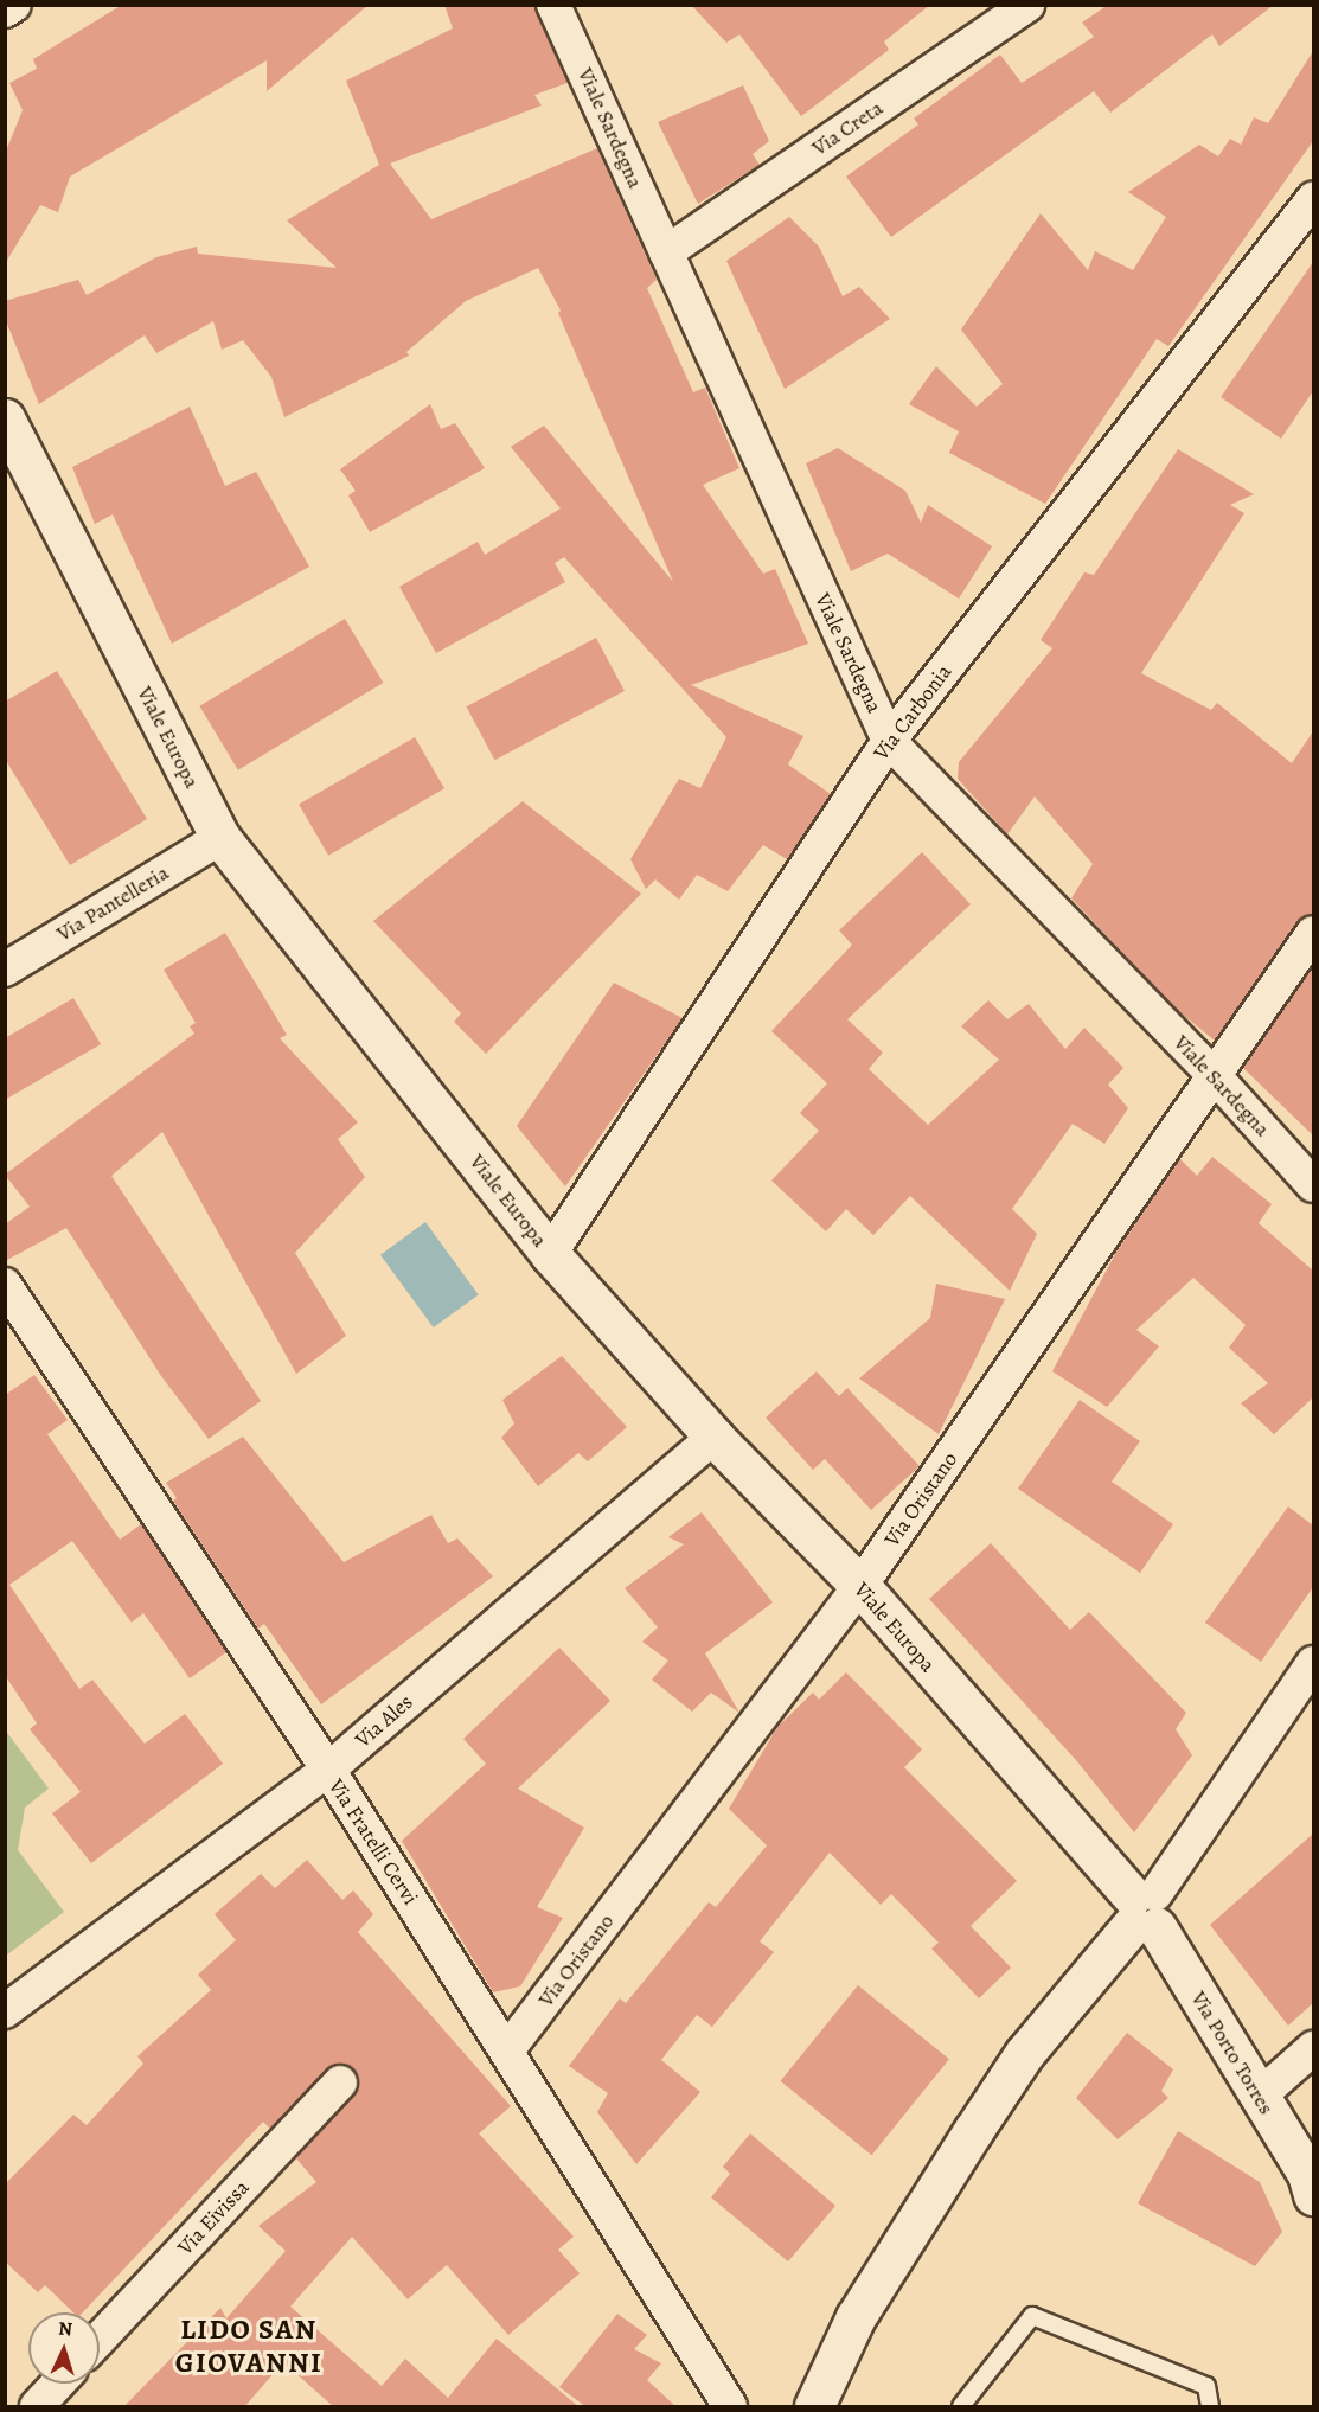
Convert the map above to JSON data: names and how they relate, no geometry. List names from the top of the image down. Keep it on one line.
{"streets":{"street":["Viale Sardegna","Via Creta","Via Carbonia","Viale Europa","Via Pantelleria","Via Oristano","Via Ales","Via Fratelli Cervi","Via Porto Torres","Via Eivissa"]},"crossings":[["Viale Sardegna","Via Creta"],["Viale Sardegna","Via Carbonia"],["Viale Sardegna","Via Oristano"],["Via Carbonia","Viale Europa"],["Viale Europa","Via Pantelleria"],["Viale Europa","Via Oristano"],["Viale Europa","Via Ales"],["Viale Europa","Via Porto Torres"],["Via Oristano","Via Fratelli Cervi"],["Via Ales","Via Fratelli Cervi"]],"districts":["LIDO SAN GIOVANNI"],"north":"top"}
